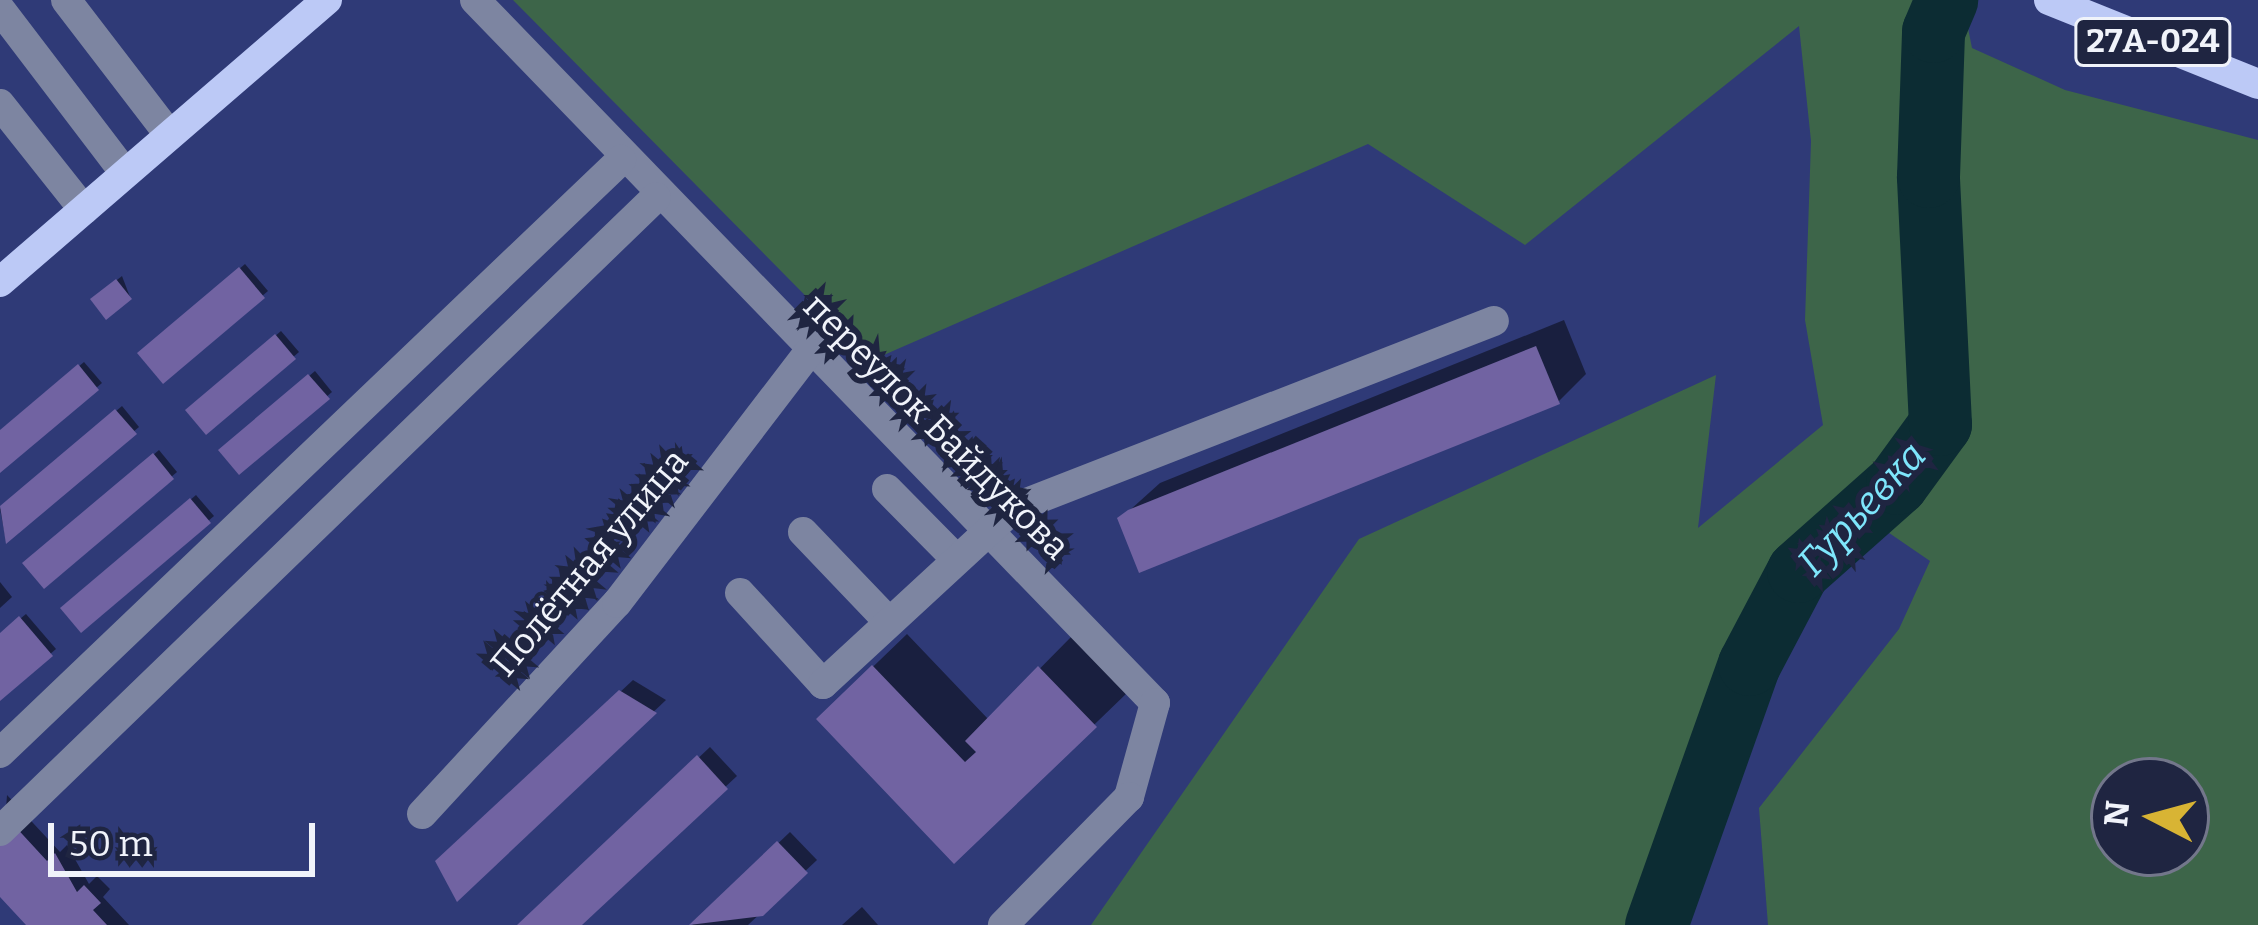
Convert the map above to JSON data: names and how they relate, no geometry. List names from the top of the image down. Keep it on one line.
{"streets":{"main road":["27А-024"],"street":["переулок Байдукова","Полётная улица"]},"crossings":[["переулок Байдукова","Полётная улица"]],"water":["Гурьевка"],"scale_bar":"50 m","north":"left"}
